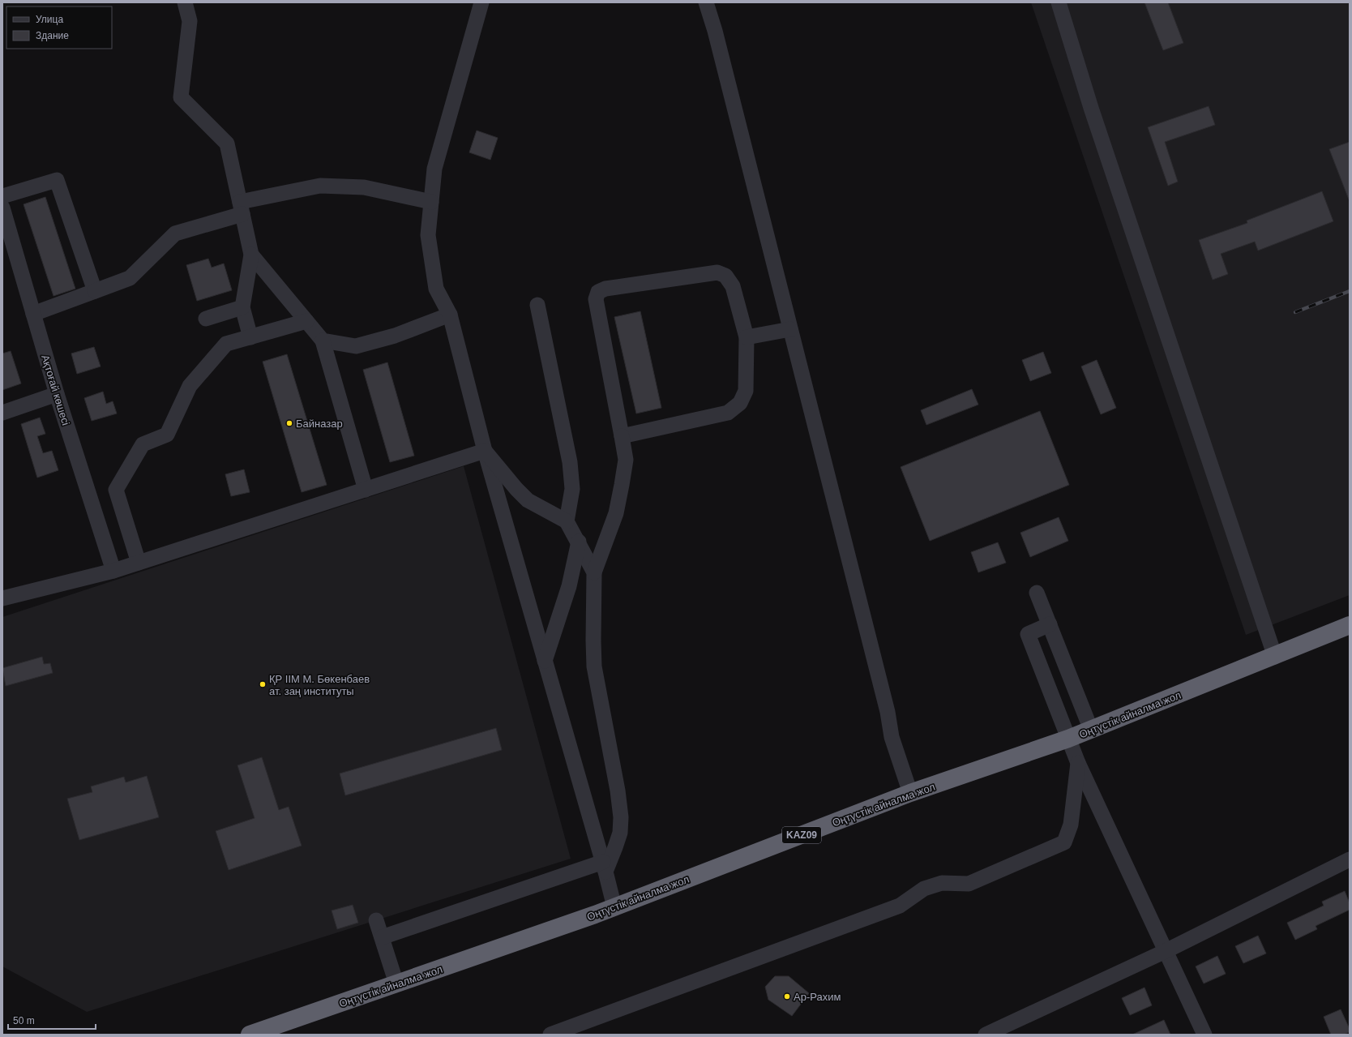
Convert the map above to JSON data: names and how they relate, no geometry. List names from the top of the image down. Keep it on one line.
{"streets":{"highway":["Оңтүстік айналма жол","KAZ09"],"street":["Ақтоғай көшесі"]},"places":["Байназар","ҚР ІІМ М. Бөкенбаев ат. заң институты","Ар-Рахим"],"legend":["Улица","Здание"],"scale_bar":"50 m"}
